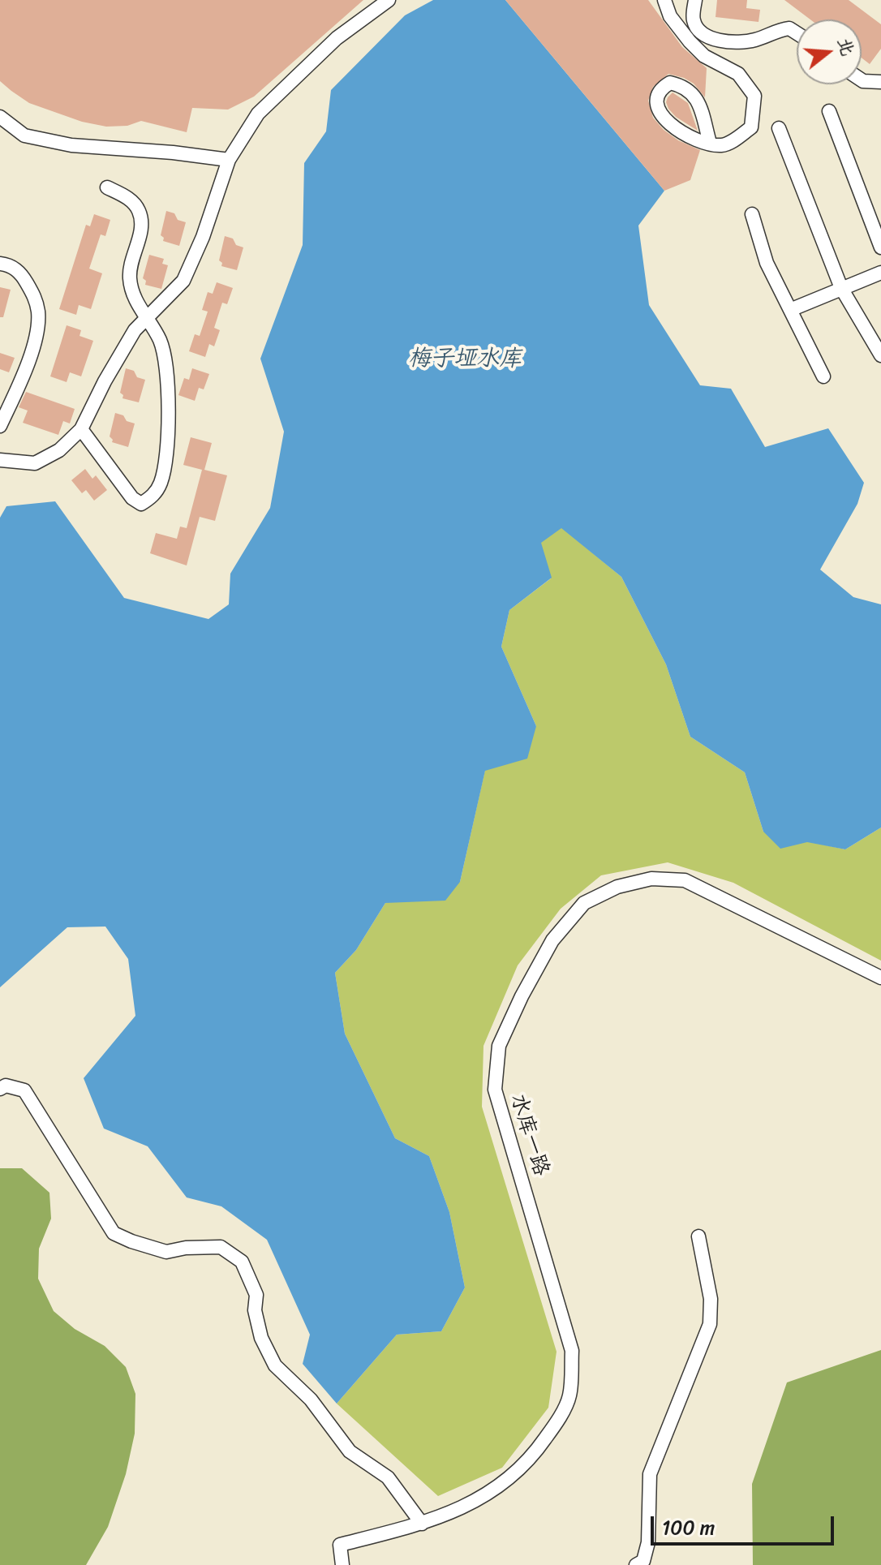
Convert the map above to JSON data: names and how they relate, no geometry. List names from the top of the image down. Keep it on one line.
{"streets":{"street":["水库一路"]},"water":["梅子垭水库"],"scale_bar":"100 m","north":"right"}
